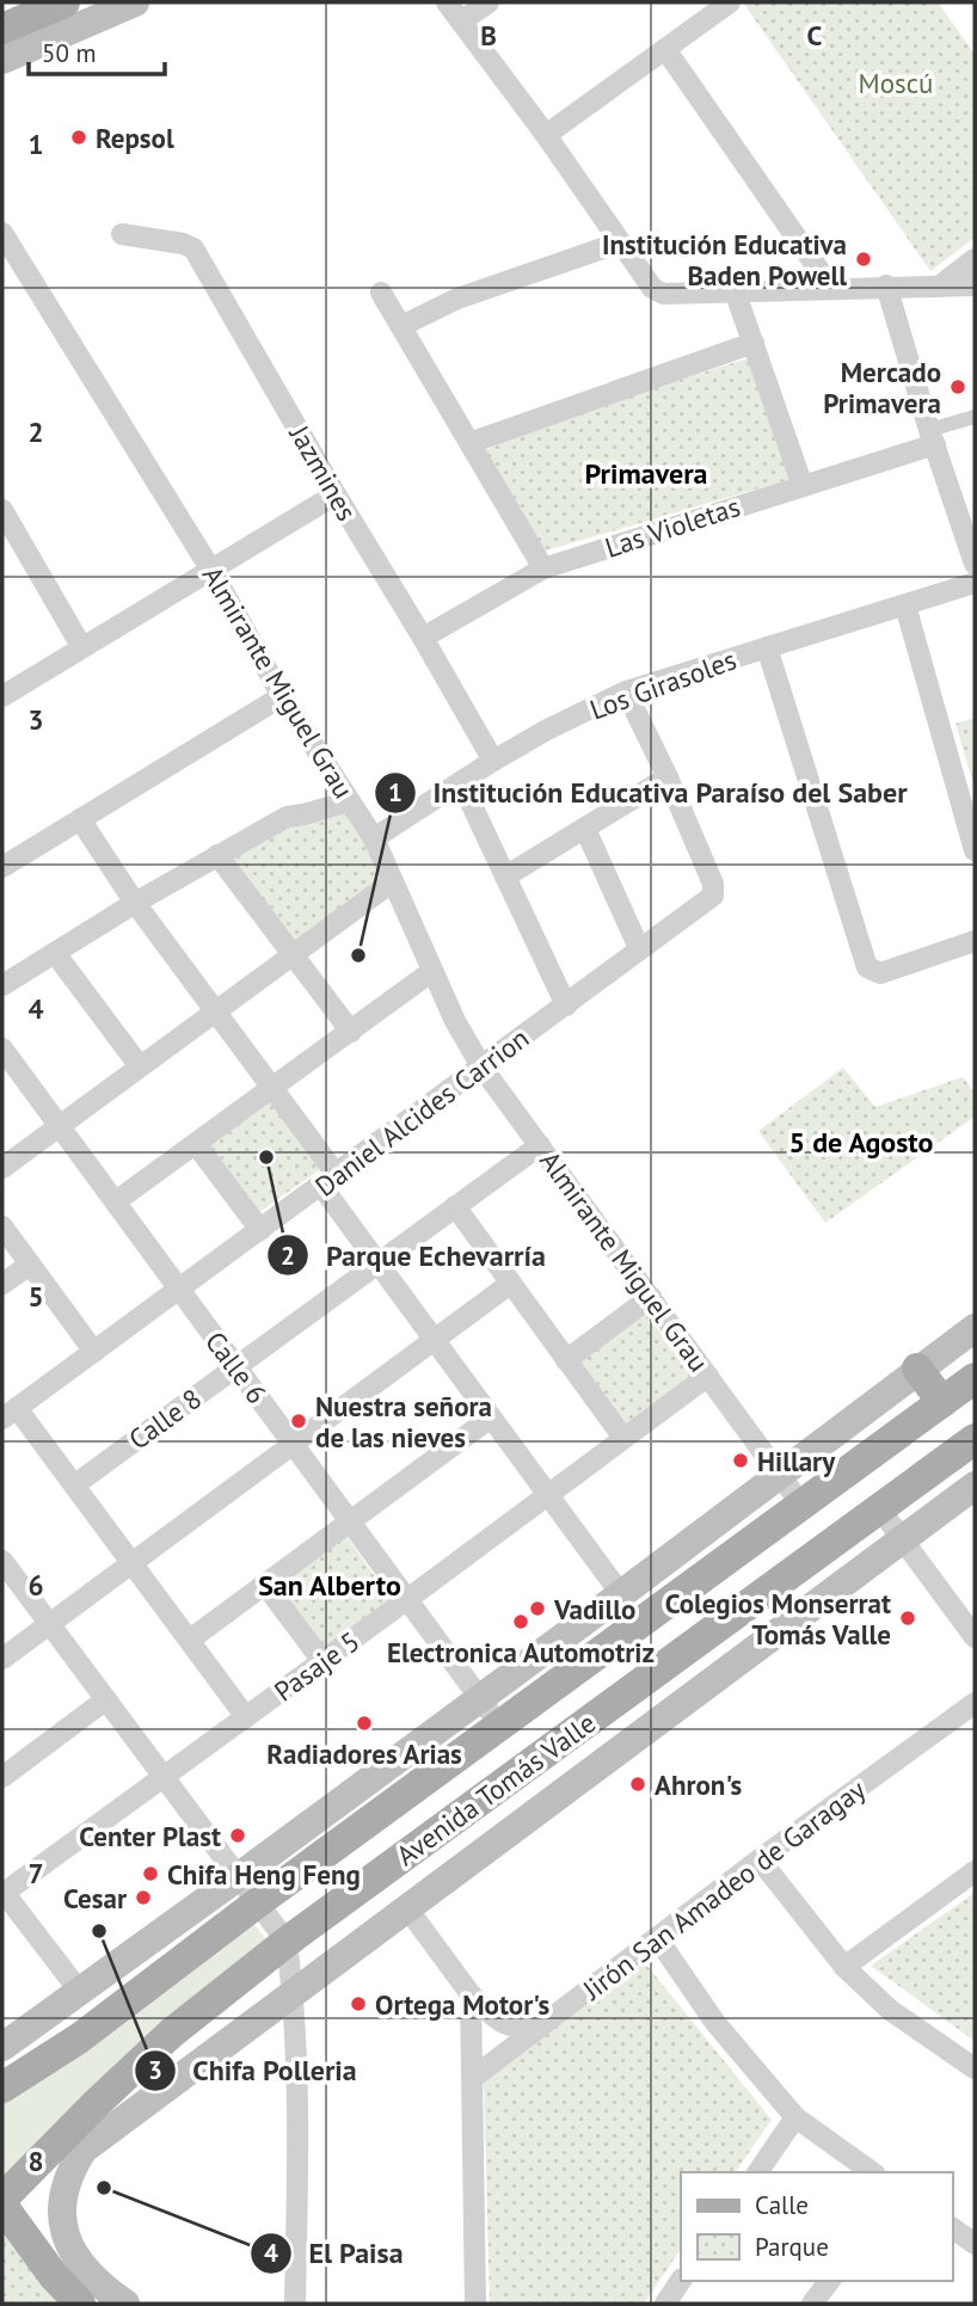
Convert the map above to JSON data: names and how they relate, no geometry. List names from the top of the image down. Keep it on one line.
{"streets":{"main road":["Avenida Tomás Valle"],"street":["Jazmines","Las Violetas","Almirante Miguel Grau","Los Girasoles","Daniel Alcides Carrion","Calle 6","Calle 8","Pasaje 5","Jirón San Amadeo de Garagay"]},"crossings":[["Jazmines","Las Violetas"],["Jazmines","Los Girasoles"],["Almirante Miguel Grau","Los Girasoles"],["Almirante Miguel Grau","Daniel Alcides Carrion"],["Almirante Miguel Grau","Calle 8"],["Almirante Miguel Grau","Pasaje 5"],["Almirante Miguel Grau","Avenida Tomás Valle"],["Daniel Alcides Carrion","Calle 6"],["Calle 6","Calle 8"],["Calle 6","Pasaje 5"],["Calle 6","Avenida Tomás Valle"]],"districts":["Primavera","5 de Agosto","San Alberto"],"parks":["Moscú"],"places":["Repsol","Institución Educativa Baden Powell","Mercado Primavera","Institución Educativa Paraíso del Saber","Parque Echevarría","Nuestra señora de las nieves","Hillary","Vadillo","Colegios Monserrat Tomás Valle","Electronica Automotriz","Radiadores Arias","Ahron's","Center Plast","Chifa Heng Feng","Cesar","Chifa Polleria","Ortega Motor's","El Paisa"],"legend":["Calle","Parque"],"scale_bar":"50 m","grid":{"columns":["B","C"],"rows":["1","2","3","4","5","6","7","8"]}}
